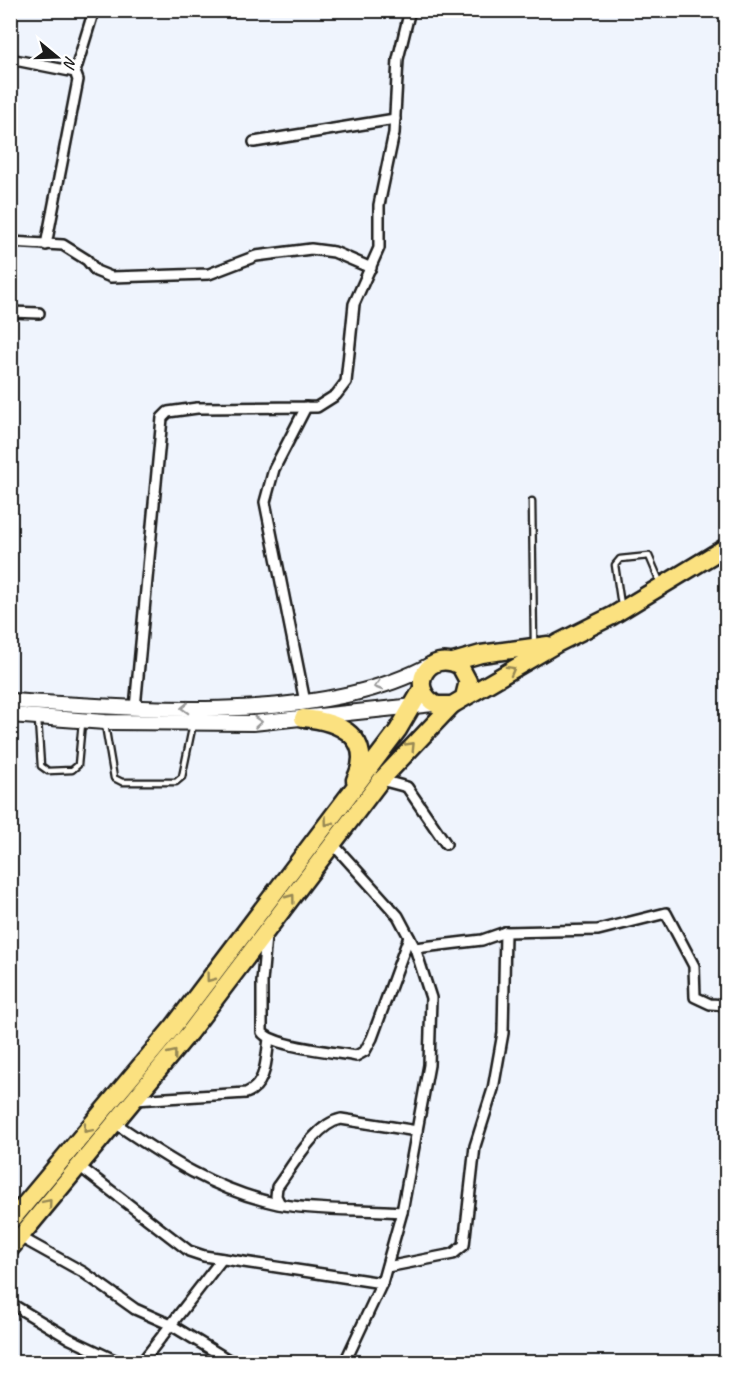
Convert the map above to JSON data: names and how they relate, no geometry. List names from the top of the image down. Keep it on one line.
{"north":"right"}
